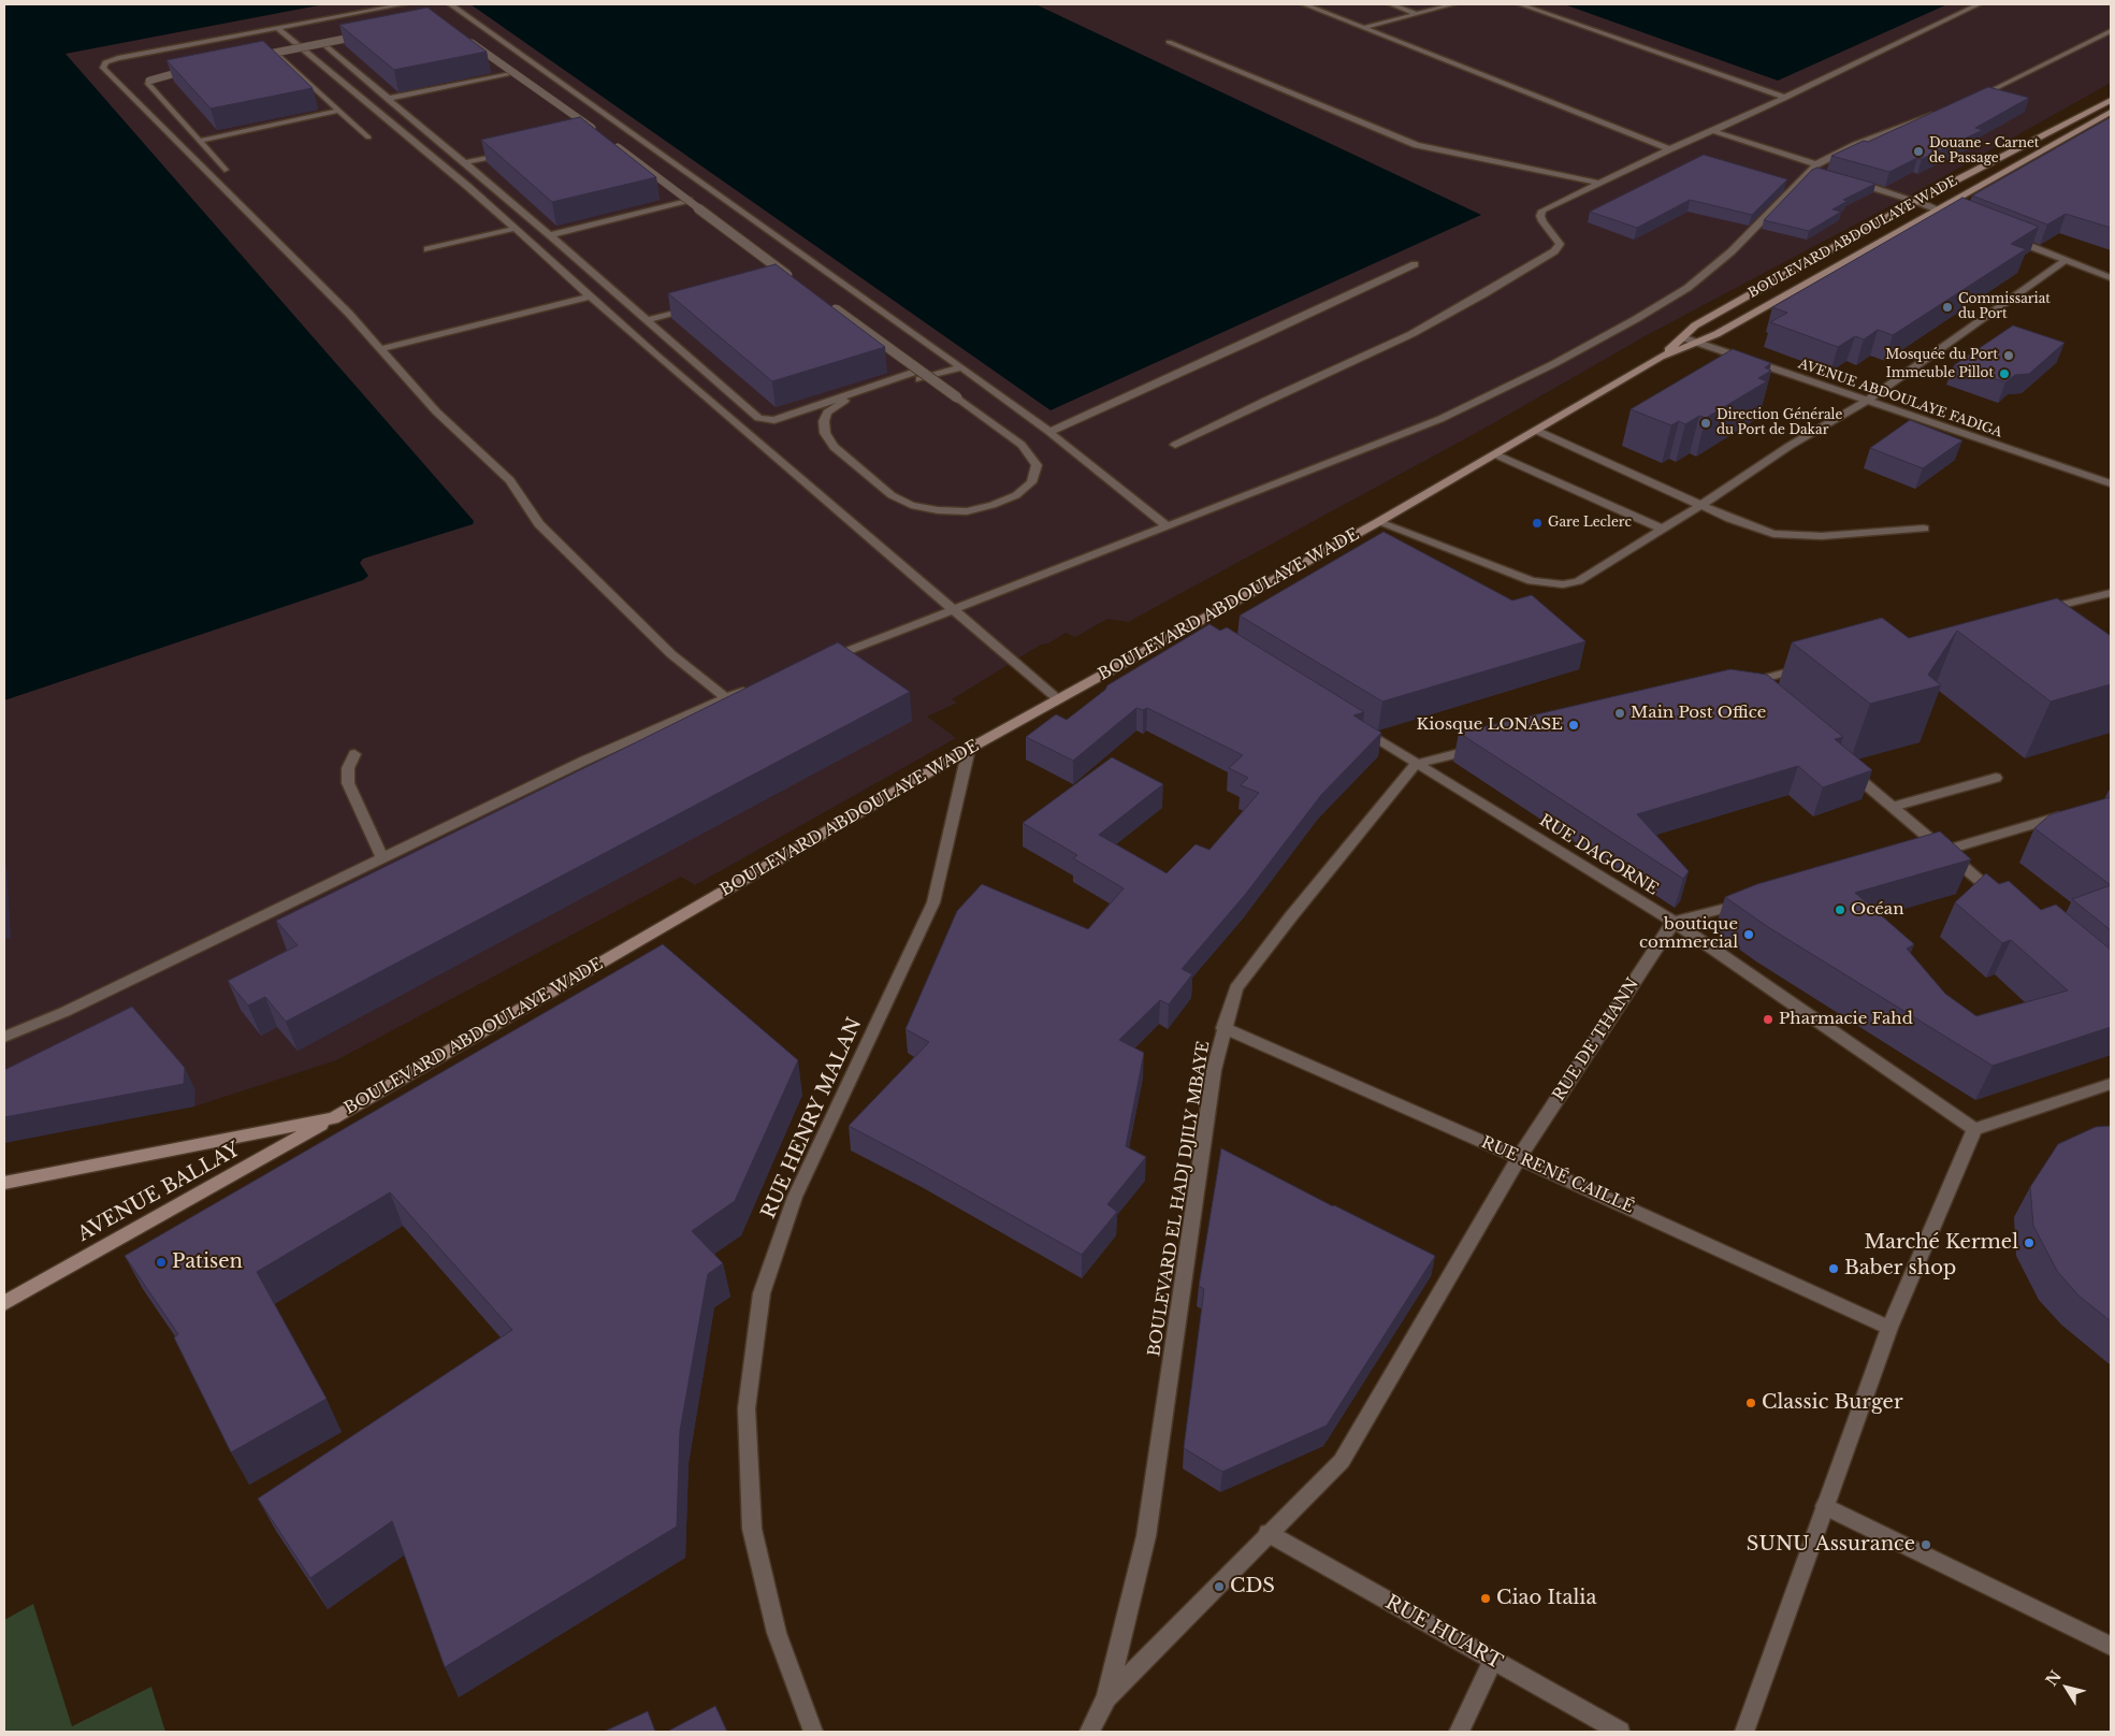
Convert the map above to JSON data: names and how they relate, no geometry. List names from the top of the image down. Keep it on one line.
{"streets":{"street":["BOULEVARD ABDOULAYE WADE","AVENUE ABDOULAYE FADIGA","RUE DAGORNE","RUE DE THANN","RUE HENRY MALAN","RUE RENÉ CAILLÉ","AVENUE BALLAY","BOULEVARD EL HADJ DJILY MBAYE","RUE HUART"]},"crossings":[["BOULEVARD ABDOULAYE WADE","AVENUE ABDOULAYE FADIGA"],["BOULEVARD ABDOULAYE WADE","RUE HENRY MALAN"],["BOULEVARD ABDOULAYE WADE","AVENUE BALLAY"],["RUE DAGORNE","RUE DE THANN"],["RUE DAGORNE","BOULEVARD EL HADJ DJILY MBAYE"],["RUE DE THANN","RUE RENÉ CAILLÉ"],["RUE DE THANN","BOULEVARD EL HADJ DJILY MBAYE"],["RUE DE THANN","RUE HUART"],["RUE RENÉ CAILLÉ","BOULEVARD EL HADJ DJILY MBAYE"]],"places":["Douane - Carnet de Passage","Commissariat du Port","Mosquée du Port","Immeuble Pillot","Direction Générale du Port de Dakar","Gare Leclerc","Main Post Office","Kiosque LONASE","Océan","boutique commercial","Pharmacie Fahd","Marché Kermel","Patisen","Baber shop","Classic Burger","SUNU Assurance","CDS","Ciao Italia"],"north":"top left"}
